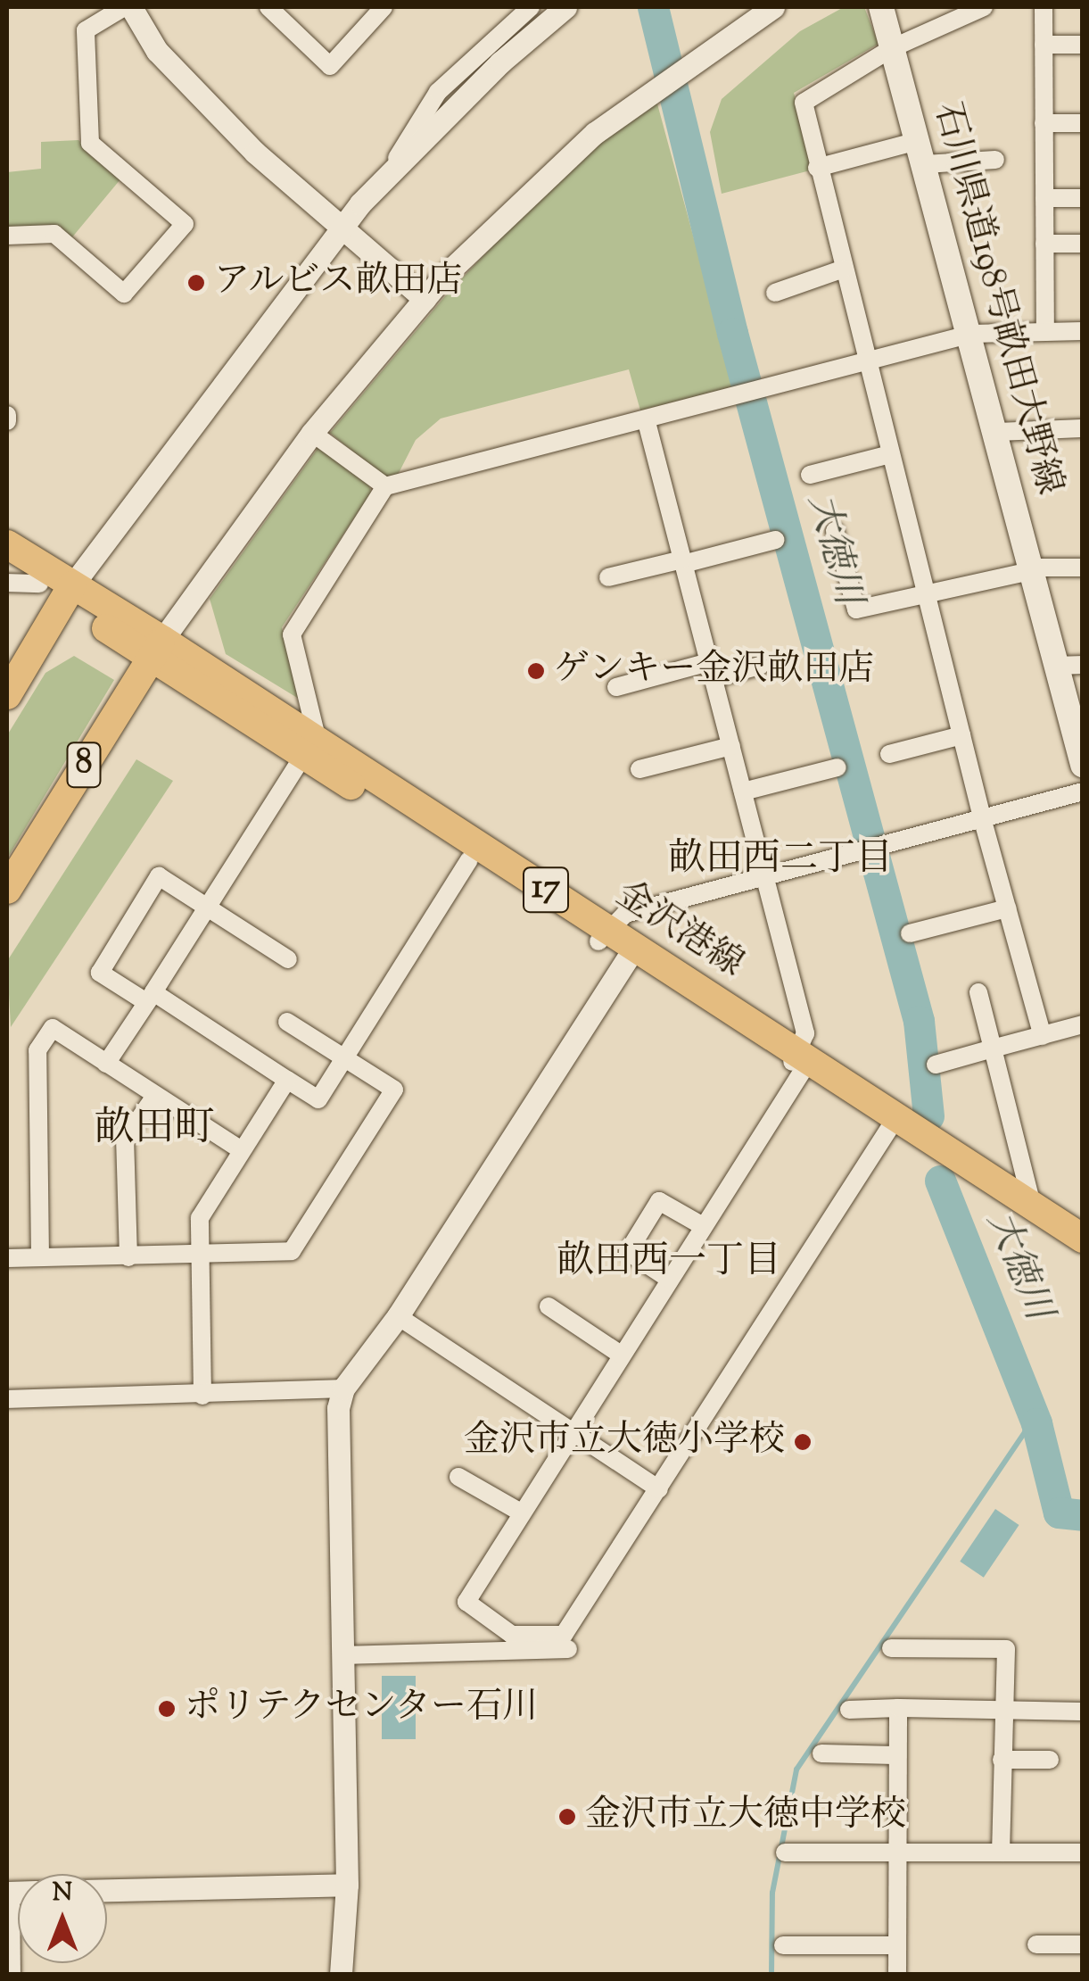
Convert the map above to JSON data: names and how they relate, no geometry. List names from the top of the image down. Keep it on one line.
{"streets":{"main road":["石川県道198号畝田大野線","8","17","金沢港線"]},"crossings":[["8","金沢港線"]],"districts":["畝田西二丁目","畝田町","畝田西一丁目"],"water":["大徳川"],"places":["アルビス畝田店","ゲンキー金沢畝田店","金沢市立大徳小学校","ポリテクセンター石川","金沢市立大徳中学校"],"north":"top"}
